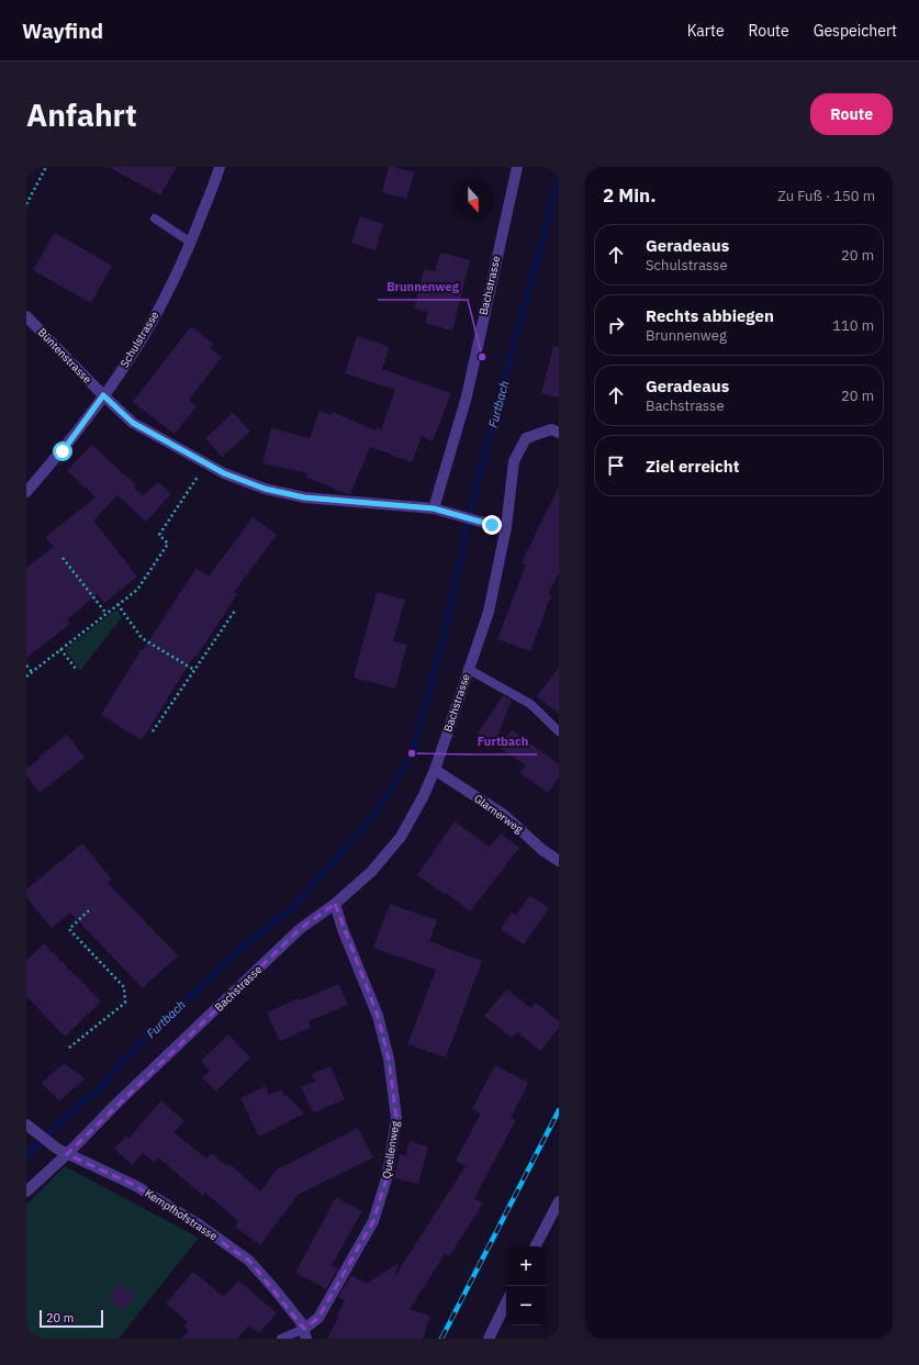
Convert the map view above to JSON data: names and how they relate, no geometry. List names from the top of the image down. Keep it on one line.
{"streets":{"street":["Bachstrasse","Schulstrasse","Büntenstrasse","Glarnerweg","Quellenweg","Kempfhofstrasse"]},"crossings":[["Bachstrasse","Büntenstrasse"],["Bachstrasse","Glarnerweg"],["Bachstrasse","Quellenweg"],["Bachstrasse","Kempfhofstrasse"],["Schulstrasse","Büntenstrasse"],["Quellenweg","Kempfhofstrasse"]],"water":["Furtbach"],"places":["Brunnenweg","Furtbach"],"scale_bar":"20 m","north":"bottom","page":{"header":"Wayfind","nav":["Karte","Route","Gespeichert"],"buttons":"Route","title":"Anfahrt","heading":["2 Min.","Zu Fuß · 150 m"],"list":[["Geradeaus","Schulstrasse","20 m"],["Rechts abbiegen","Brunnenweg","110 m"],["Geradeaus","Bachstrasse","20 m"],"Ziel erreicht"],"map_buttons":["+","−"],"scale":"20 m"}}
